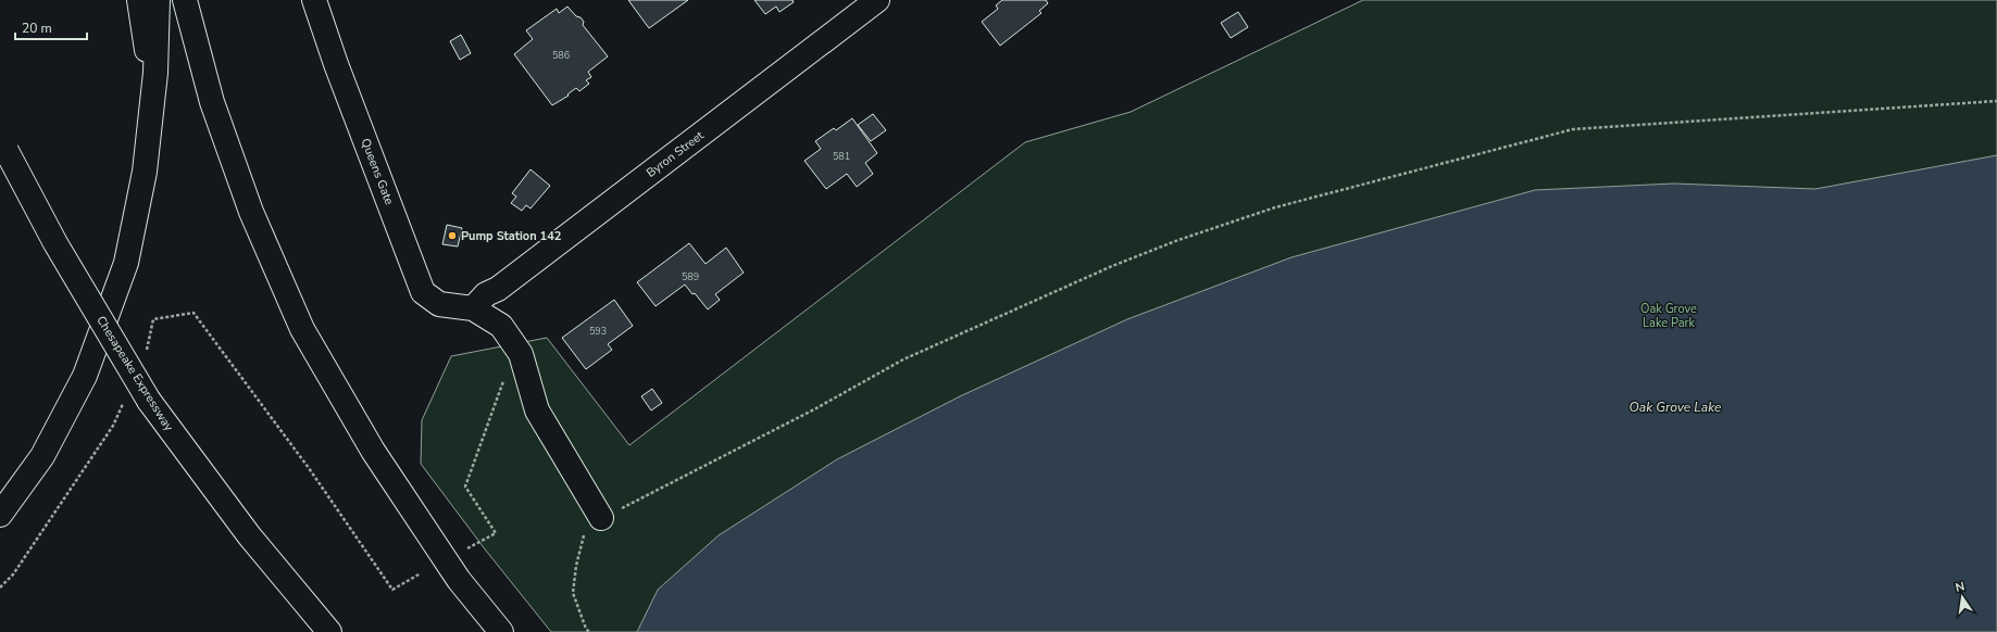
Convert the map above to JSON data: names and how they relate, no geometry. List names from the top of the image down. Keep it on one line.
{"streets":{"main road":["Byron Street","Queens Gate","Chesapeake Expressway"]},"crossings":[["Byron Street","Queens Gate"]],"water":["Oak Grove Lake"],"parks":["Oak Grove Lake Park"],"places":["Pump Station 142"],"house_numbers":["586","581","589","593"],"scale_bar":"20 m","north":"top"}
